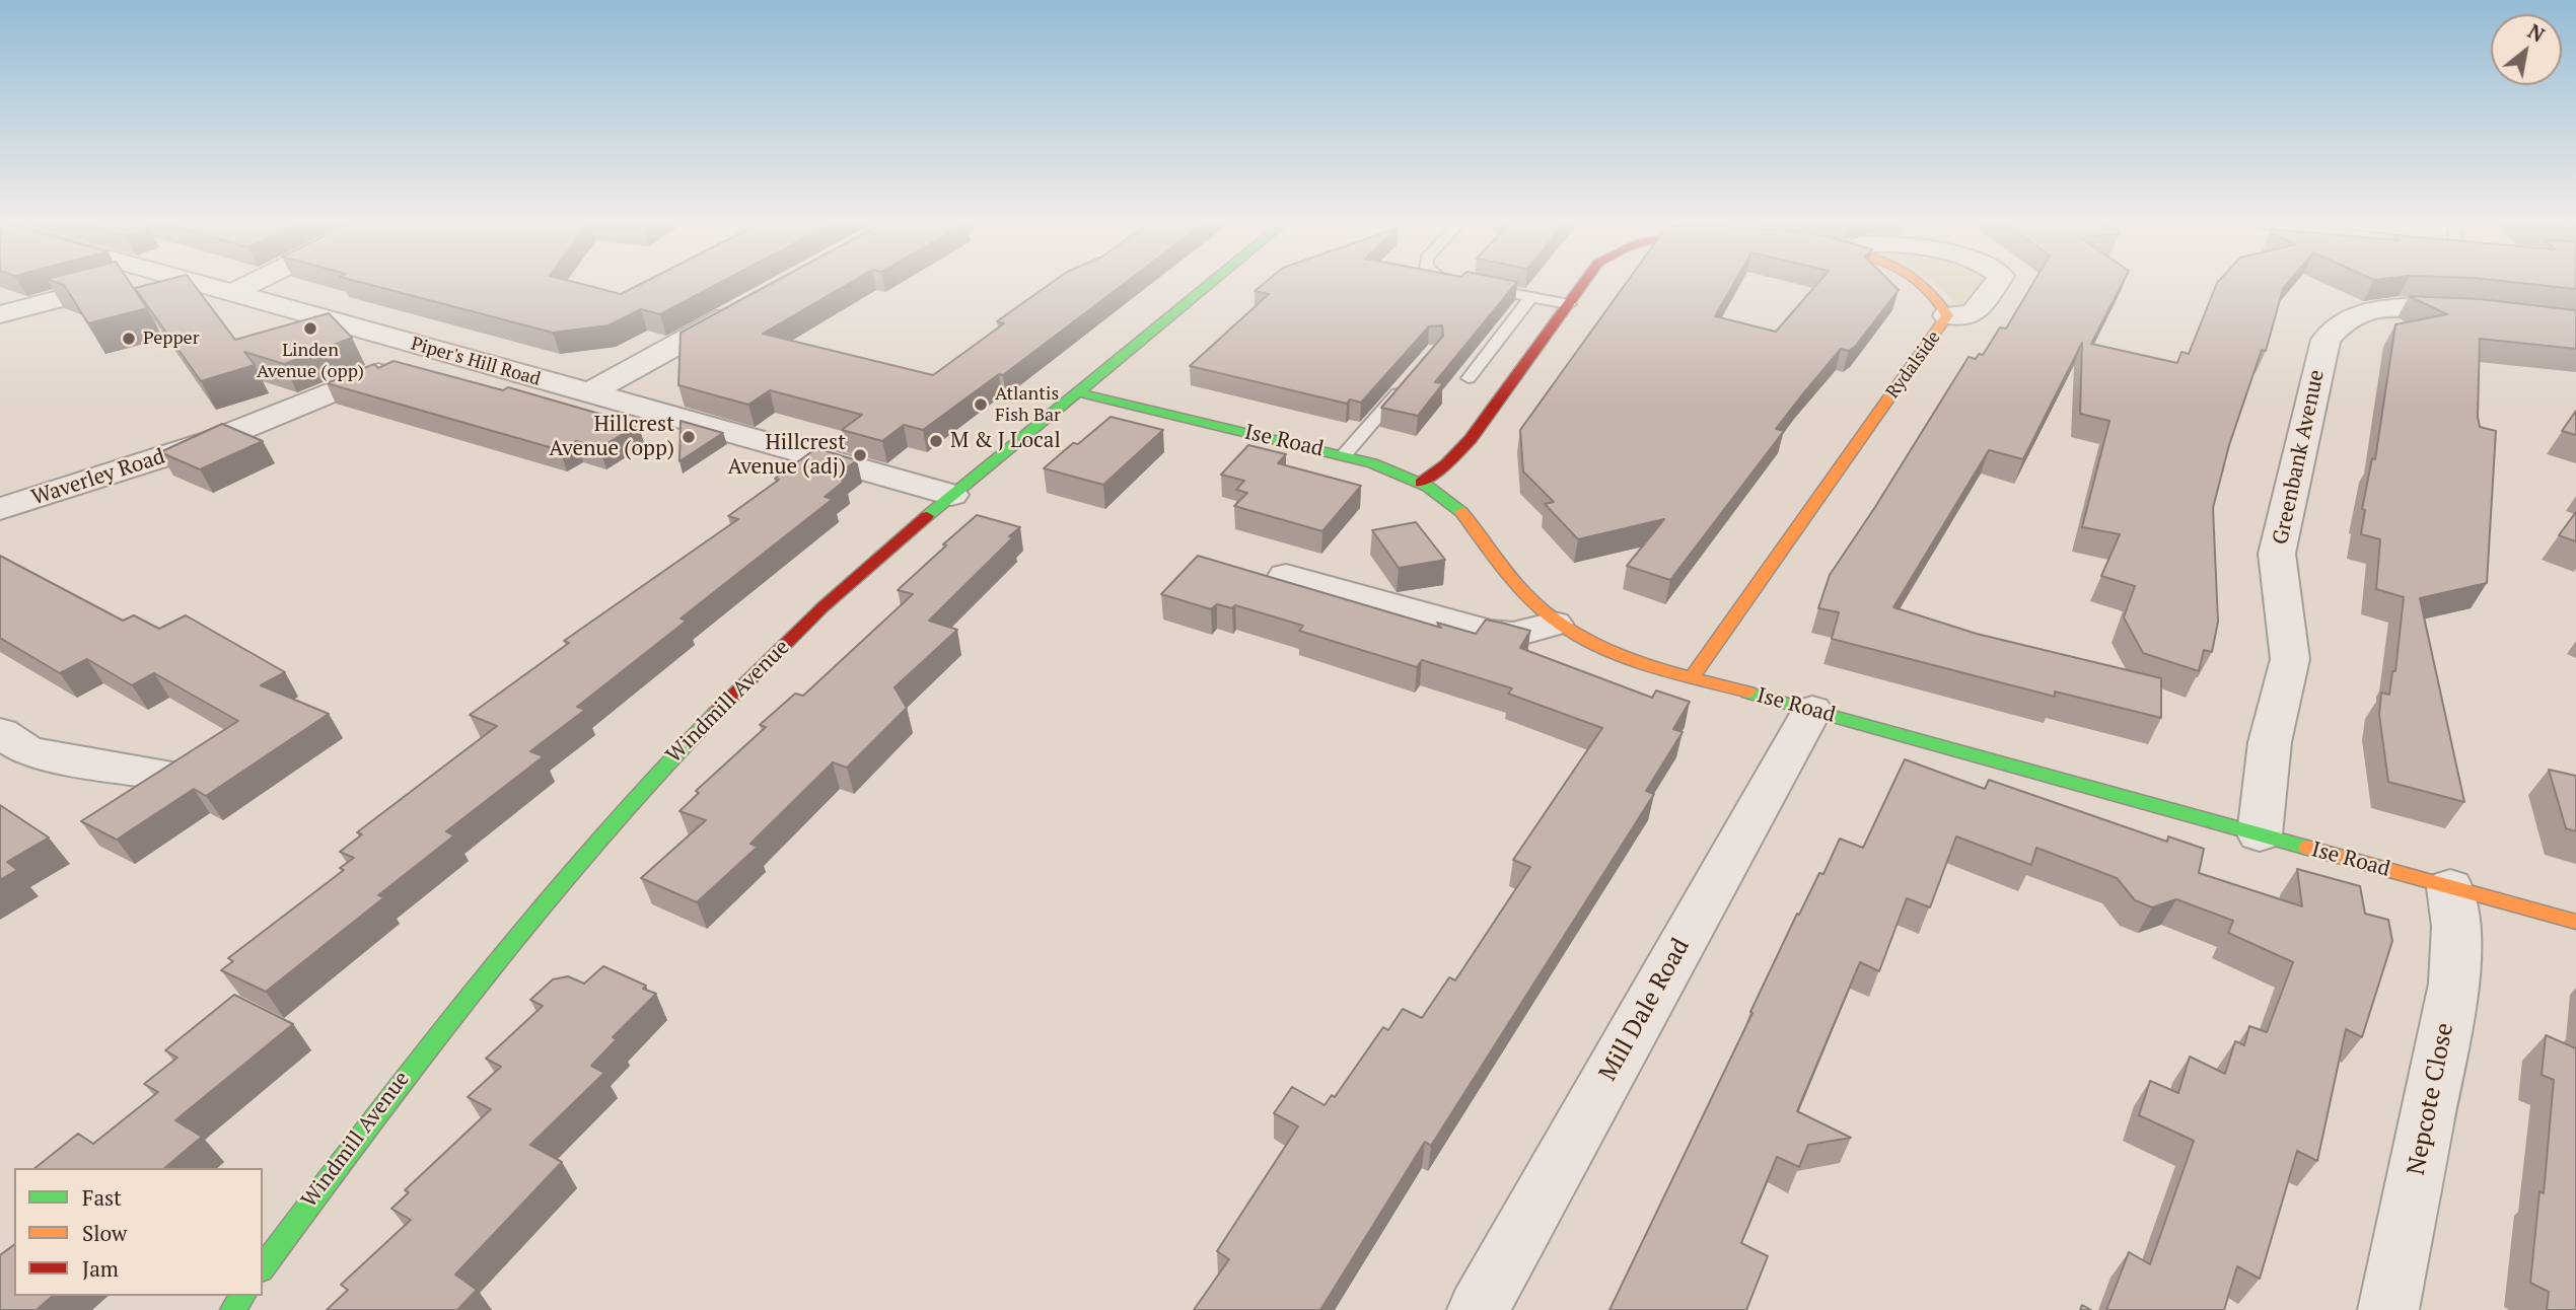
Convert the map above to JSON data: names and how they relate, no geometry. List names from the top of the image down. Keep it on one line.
{"streets":{"street":["Piper's Hill Road","Rydalside","Ise Road","Greenbank Avenue","Waverley Road","Windmill Avenue","Mill Dale Road","Nepcote Close"]},"crossings":[["Piper's Hill Road","Waverley Road"],["Piper's Hill Road","Windmill Avenue"],["Rydalside","Ise Road"],["Ise Road","Greenbank Avenue"],["Ise Road","Windmill Avenue"],["Ise Road","Mill Dale Road"],["Ise Road","Nepcote Close"]],"places":["Linden Avenue (opp)","Pepper","Atlantis Fish Bar","Hillcrest Avenue (opp)","M & J Local","Hillcrest Avenue (adj)"],"legend":["Fast","Slow","Jam"],"north":"top right"}
